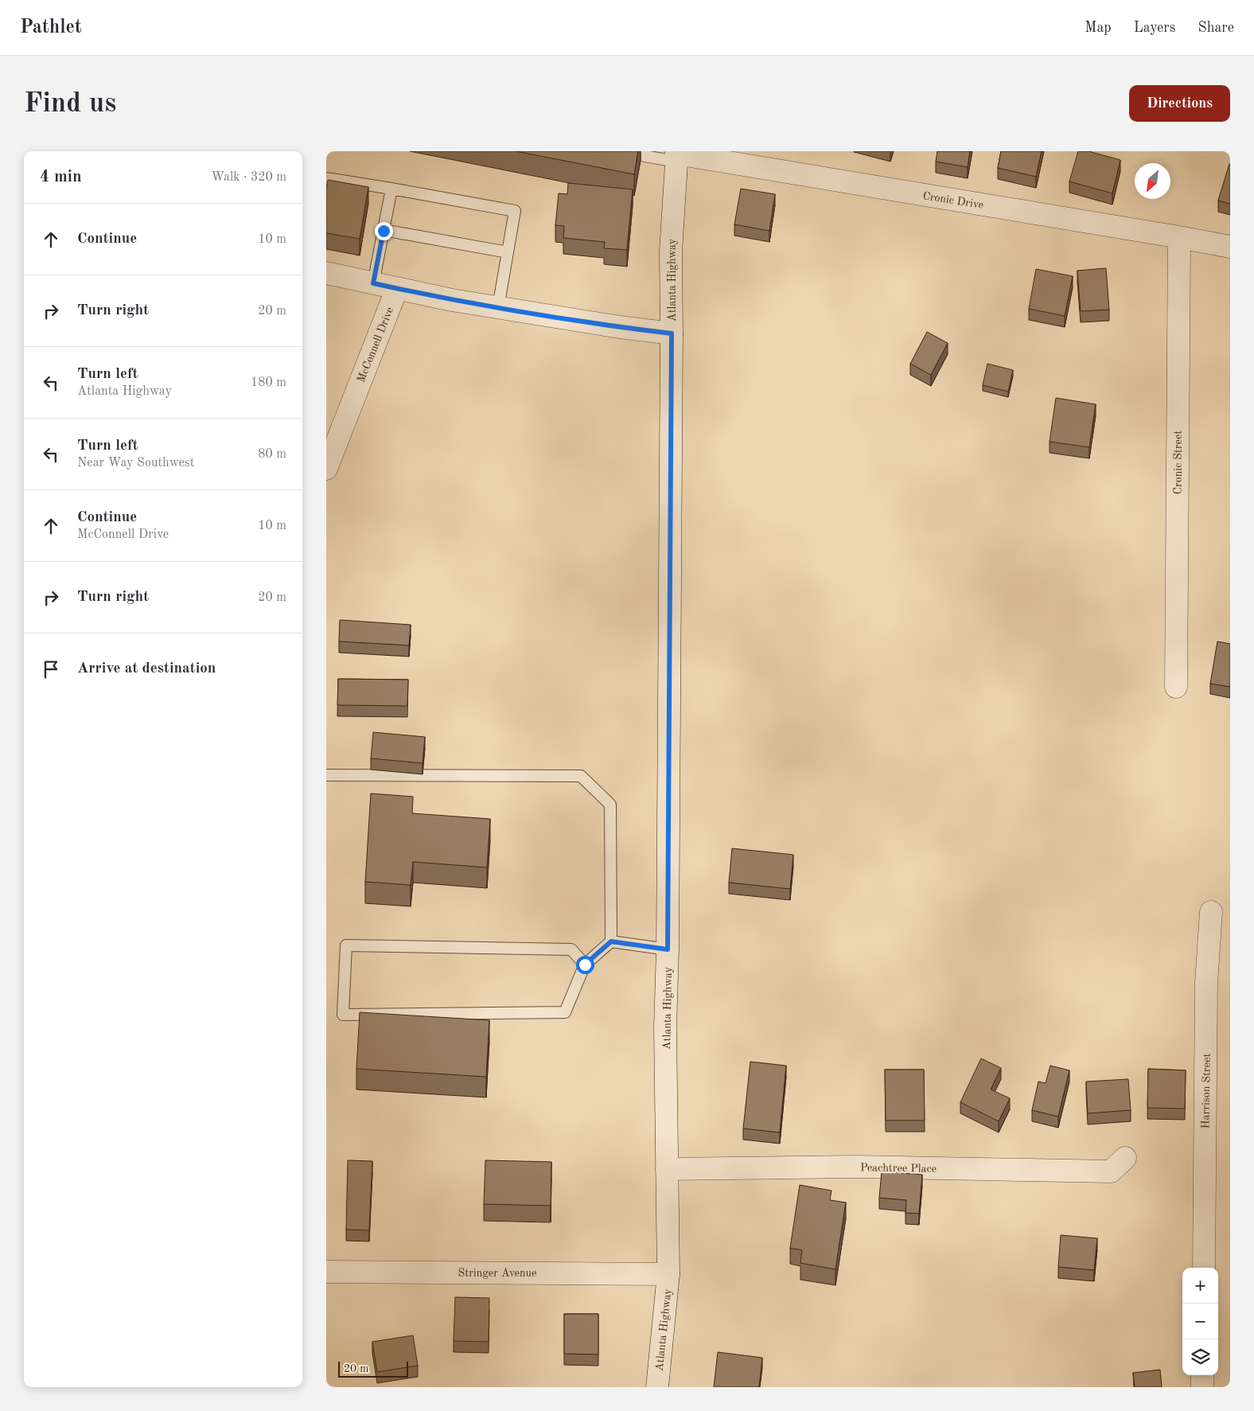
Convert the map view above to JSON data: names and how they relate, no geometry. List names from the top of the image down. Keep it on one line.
{"streets":{"street":["Cronic Drive","Atlanta Highway","McConnell Drive","Cronic Street","Harrison Street","Peachtree Place","Stringer Avenue"]},"crossings":[["Cronic Drive","Atlanta Highway"],["Cronic Drive","Cronic Street"],["Atlanta Highway","Peachtree Place"],["Atlanta Highway","Stringer Avenue"]],"scale_bar":"20 m","north":"bottom left","page":{"header":"Pathlet","nav":["Map","Layers","Share"],"buttons":"Directions","title":"Find us","heading":["4 min","Walk · 320 m"],"list":[["Continue","10 m"],["Turn right","20 m"],["Turn left","Atlanta Highway","180 m"],["Turn left","Near Way Southwest","80 m"],["Continue","McConnell Drive","10 m"],["Turn right","20 m"],"Arrive at destination"],"map_buttons":["+","−"],"scale":"20 m"}}
